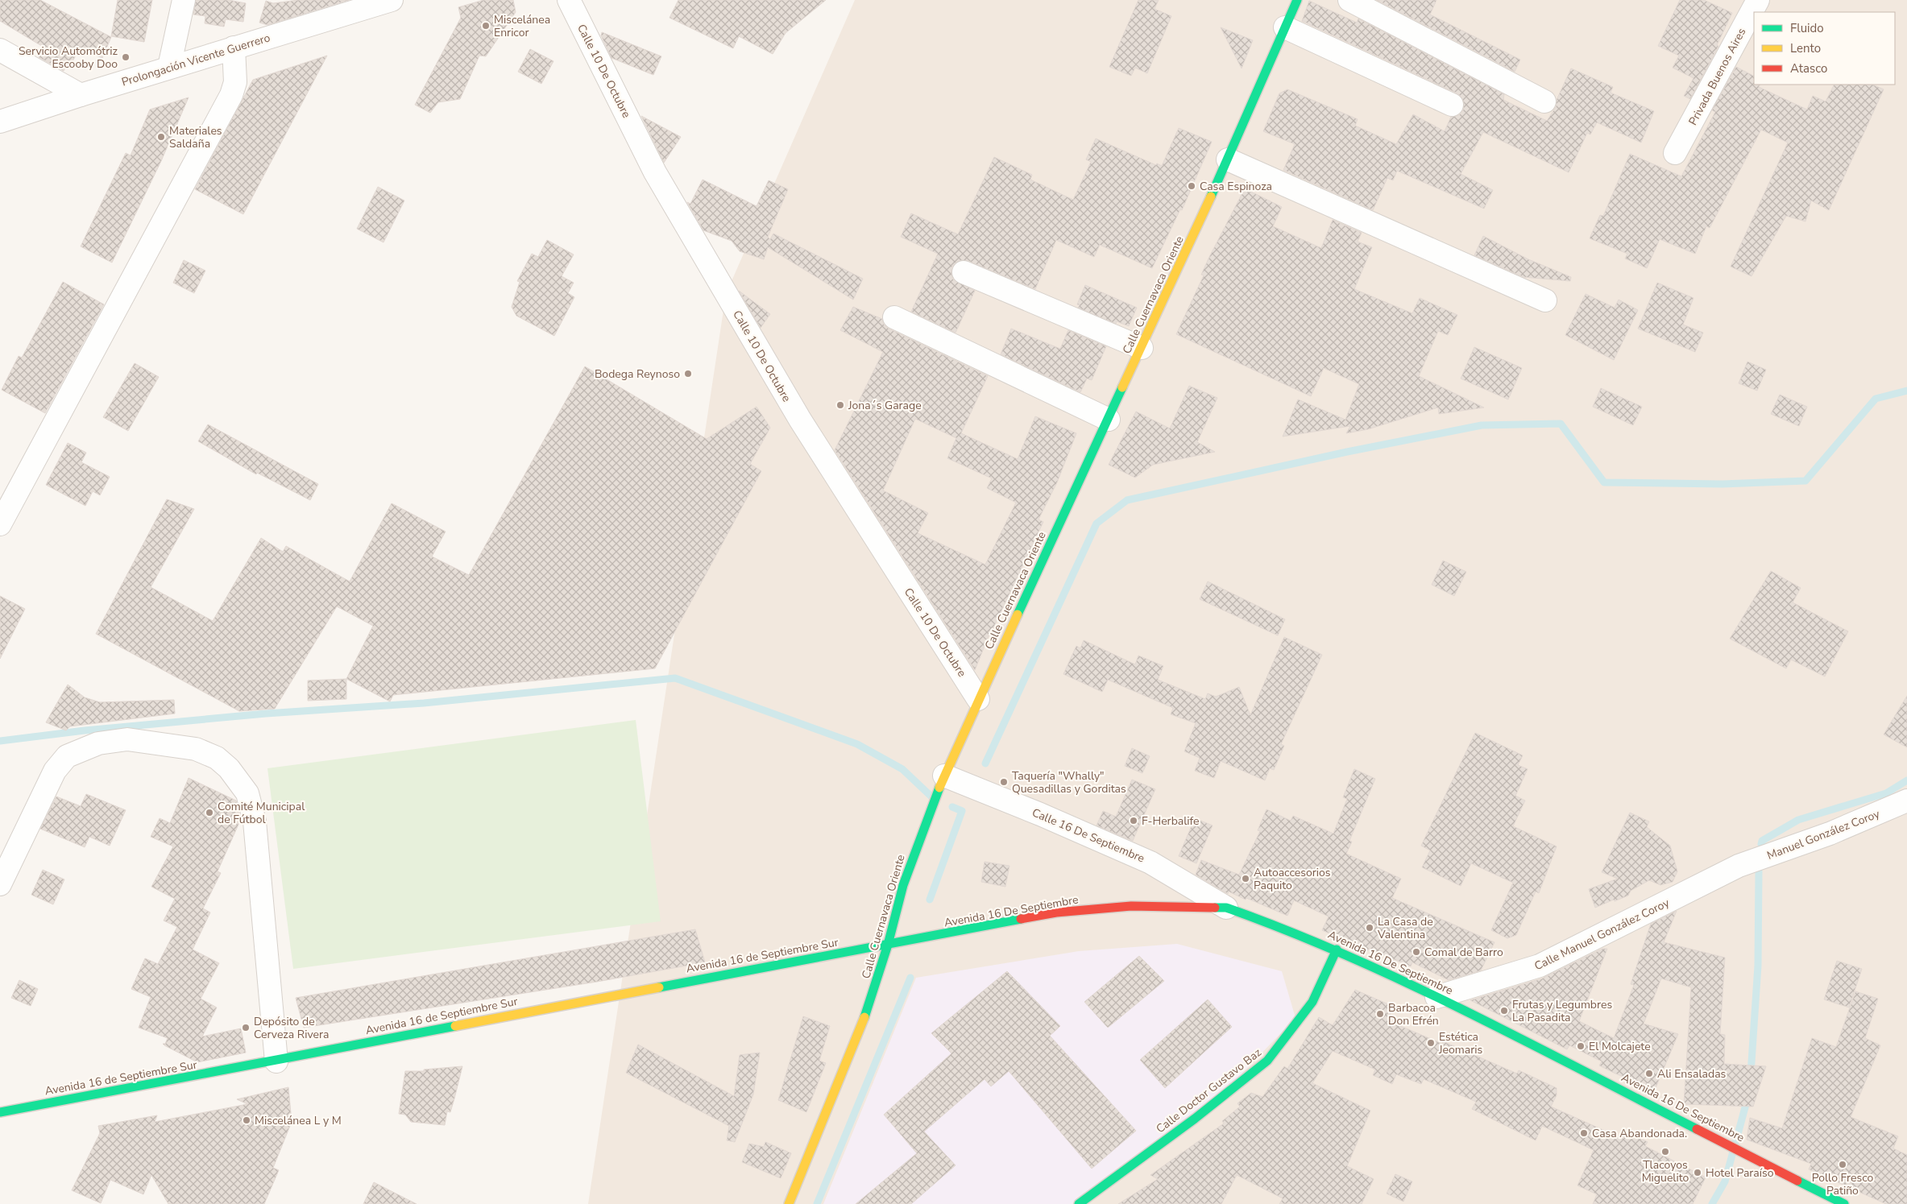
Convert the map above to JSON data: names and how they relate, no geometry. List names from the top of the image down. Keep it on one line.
{"streets":{"main road":["Calle Cuernavaca Oriente","Avenida 16 De Septiembre","Avenida 16 de Septiembre Sur","Calle Doctor Gustavo Baz"],"street":["Prolongación Vicente Guerrero","Calle 10 De Octubre","Privada Buenos Aires","Manuel González Coroy","Calle 16 De Septiembre","Calle Manuel González Coroy"]},"crossings":[["Calle 10 De Octubre","Calle Cuernavaca Oriente"],["Calle Cuernavaca Oriente","Calle 16 De Septiembre"],["Calle Cuernavaca Oriente","Avenida 16 De Septiembre"],["Calle Cuernavaca Oriente","Avenida 16 de Septiembre Sur"],["Manuel González Coroy","Calle Manuel González Coroy"],["Calle 16 De Septiembre","Avenida 16 De Septiembre"],["Avenida 16 De Septiembre","Calle Manuel González Coroy"],["Avenida 16 De Septiembre","Avenida 16 de Septiembre Sur"],["Avenida 16 De Septiembre","Calle Doctor Gustavo Baz"]],"places":["Miscelánea Enricor","Servicio Automótriz Escooby Doo","Materiales Saldaña","Casa Espinoza","Bodega Reynoso","Jona´s Garage","Taquería \"Whally\" Quesadillas y Gorditas","Comité Municipal de Fútbol","F-Herbalife","Autoaccesorios Paquito","La Casa de Valentina","Comal de Barro","Frutas y Legumbres La Pasadita","Barbacoa Don Efrén","Depósito de Cerveza Rivera","Estética Jeomaris","El Molcajete","Ali Ensaladas","Miscelánea L y M","Casa Abandonada.","Tlacoyos Miguelito","Pollo Fresco Patiño","Hotel Paraíso"],"legend":["Fluido","Lento","Atasco"]}
